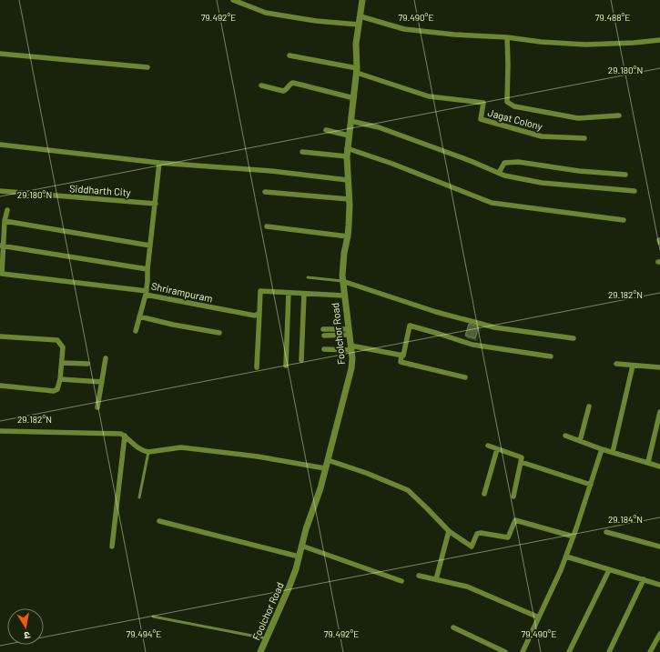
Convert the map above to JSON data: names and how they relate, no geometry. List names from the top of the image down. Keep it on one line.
{"streets":{"street":["Jagat Colony","Siddharth City","Shrirampuram","Foolchor Road"]},"crossings":[["Jagat Colony","Foolchor Road"]],"north":"bottom","coordinates":["79.492°E","79.490°E","79.488°E","29.180°N","29.182°N","29.184°N","79.494°E"]}
